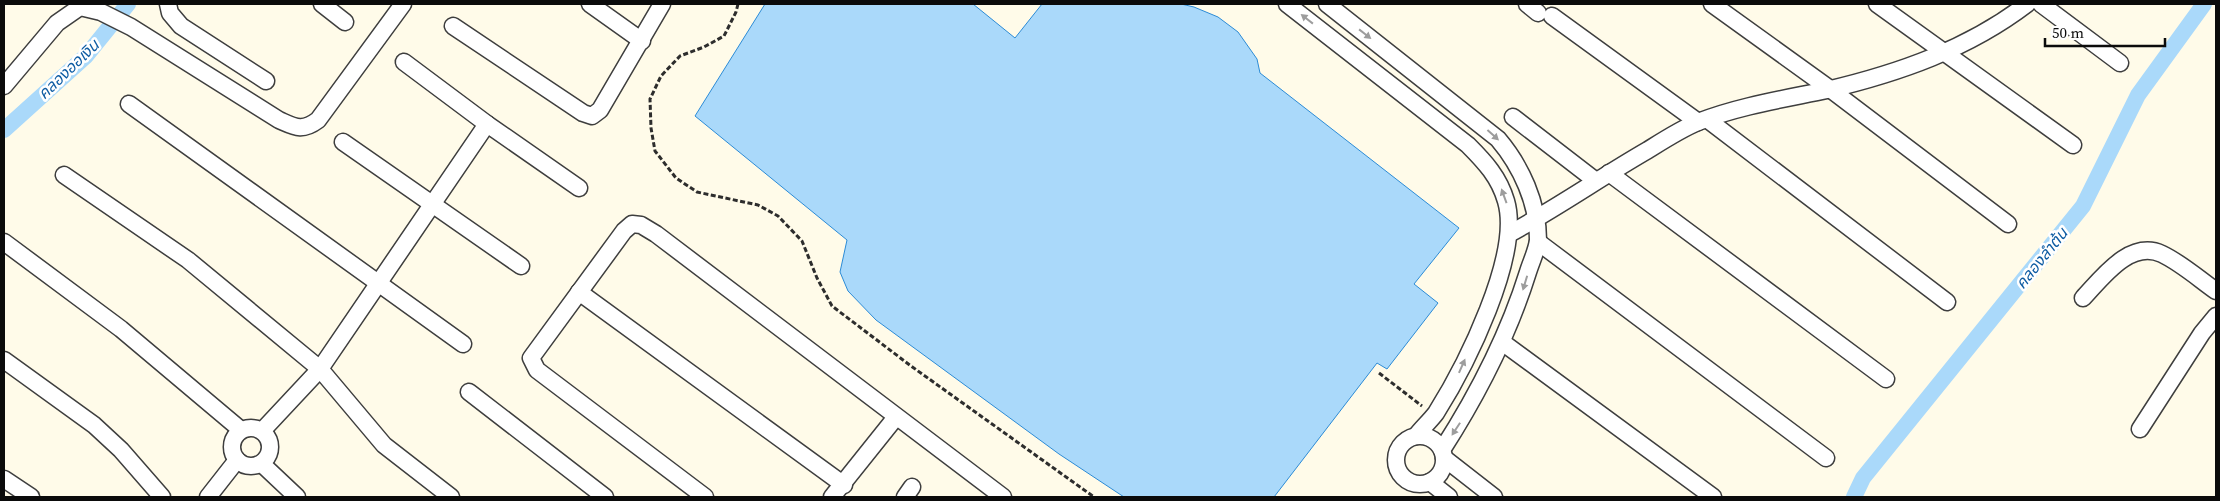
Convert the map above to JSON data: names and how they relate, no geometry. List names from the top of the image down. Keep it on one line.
{"water":["คลองออเงิน","คลองลำต้น"],"scale_bar":"50 m"}
